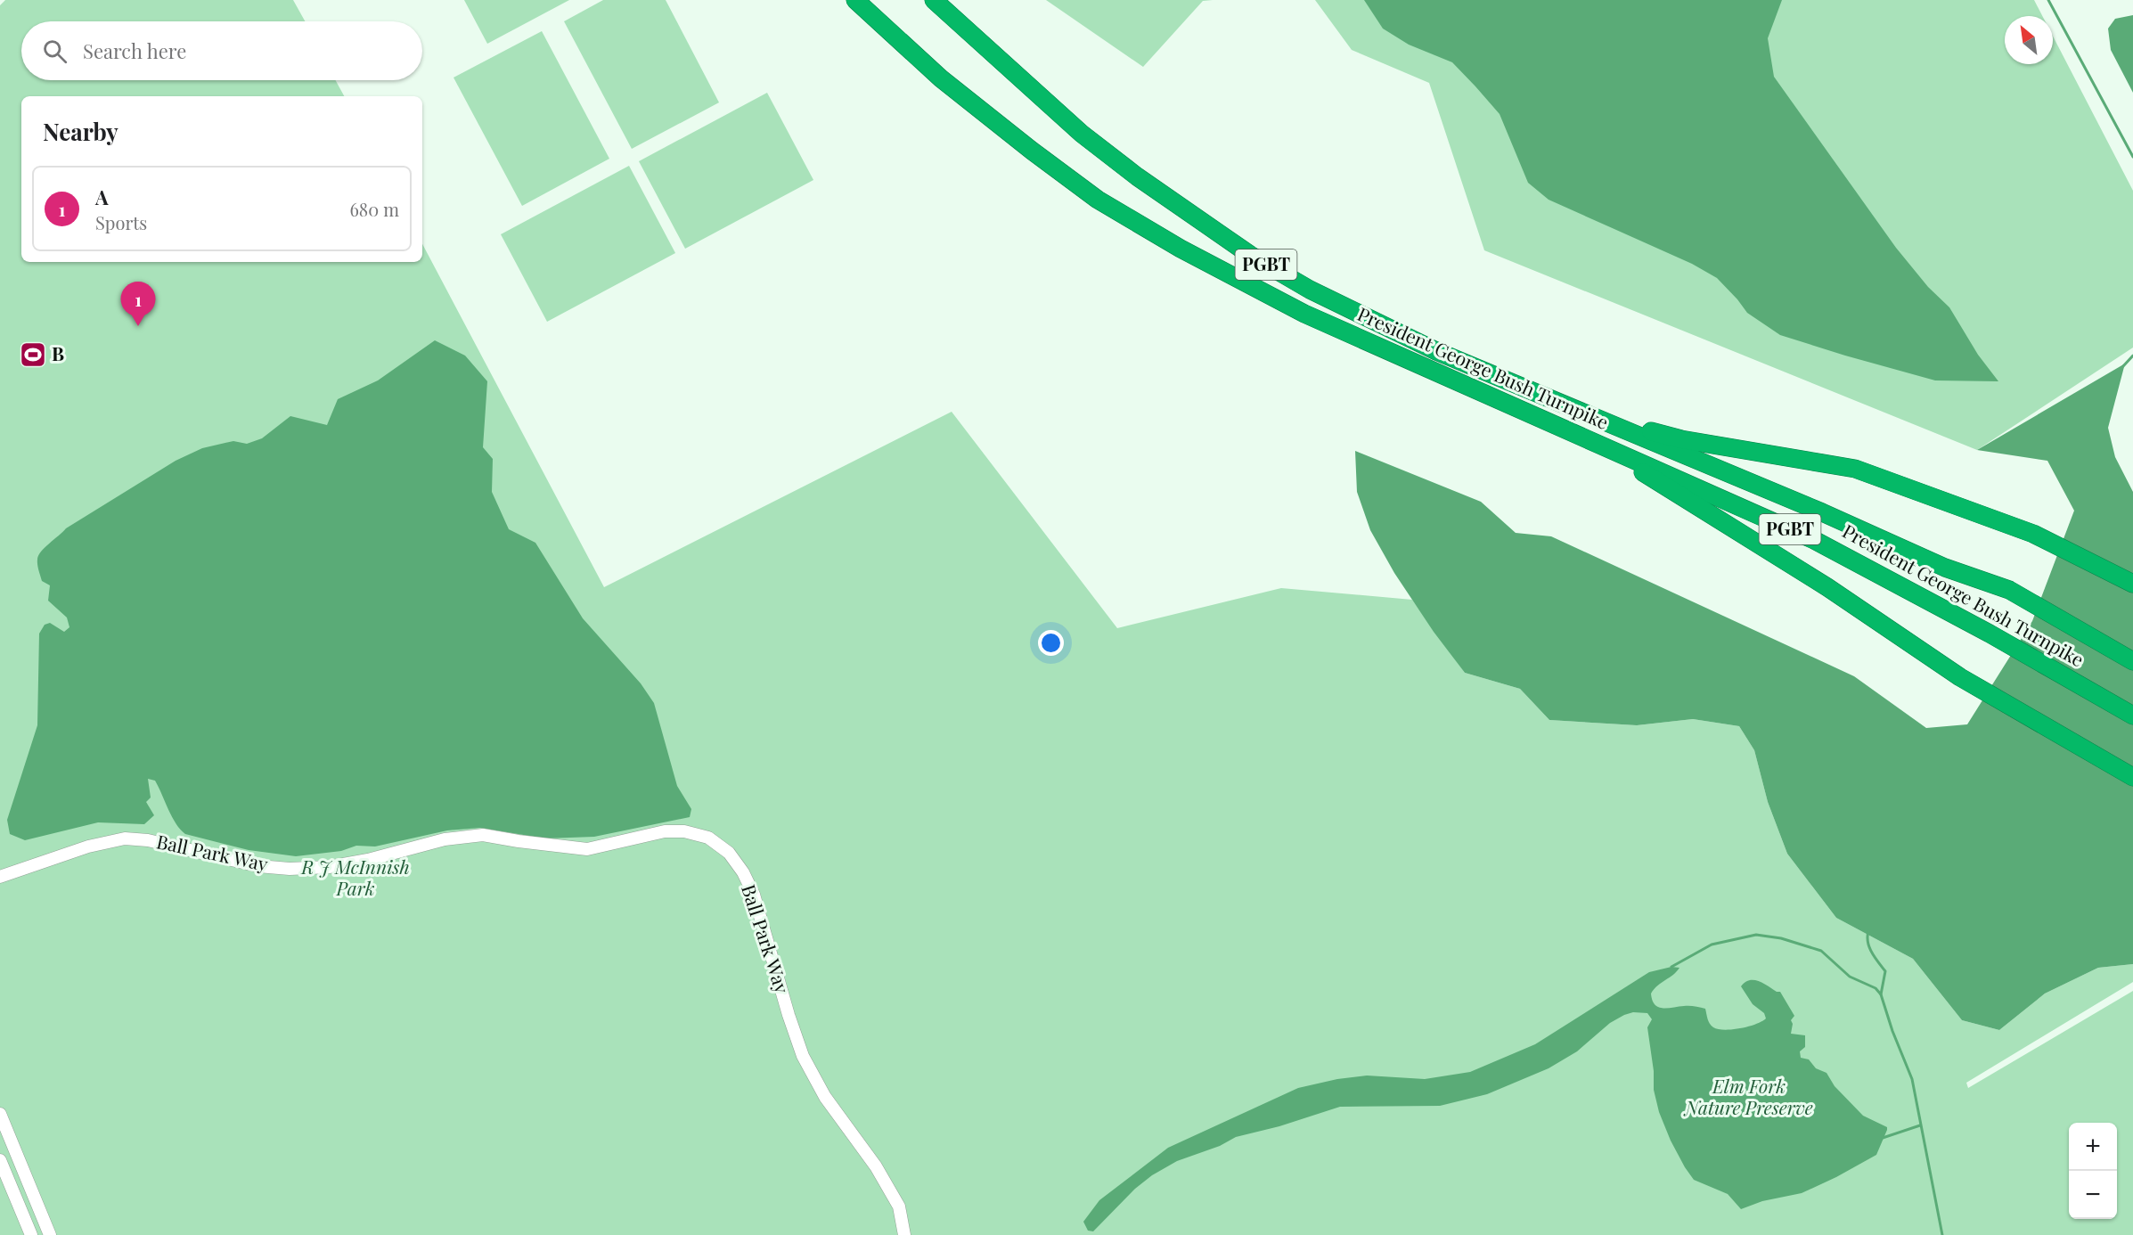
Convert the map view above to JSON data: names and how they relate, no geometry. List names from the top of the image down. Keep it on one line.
{"streets":{"highway":["PGBT","President George Bush Turnpike"],"street":["Ball Park Way"]},"parks":["R J McInnish Park","Elm Fork Nature Preserve"],"places":{"sports":["B"]},"north":"top left","page":{"search":"Search here","heading":"Nearby","list":[{"mark":"1","name":"A","note":"Sports","value":"680 m"}],"pins":"1","map_buttons":["+","−"]}}
